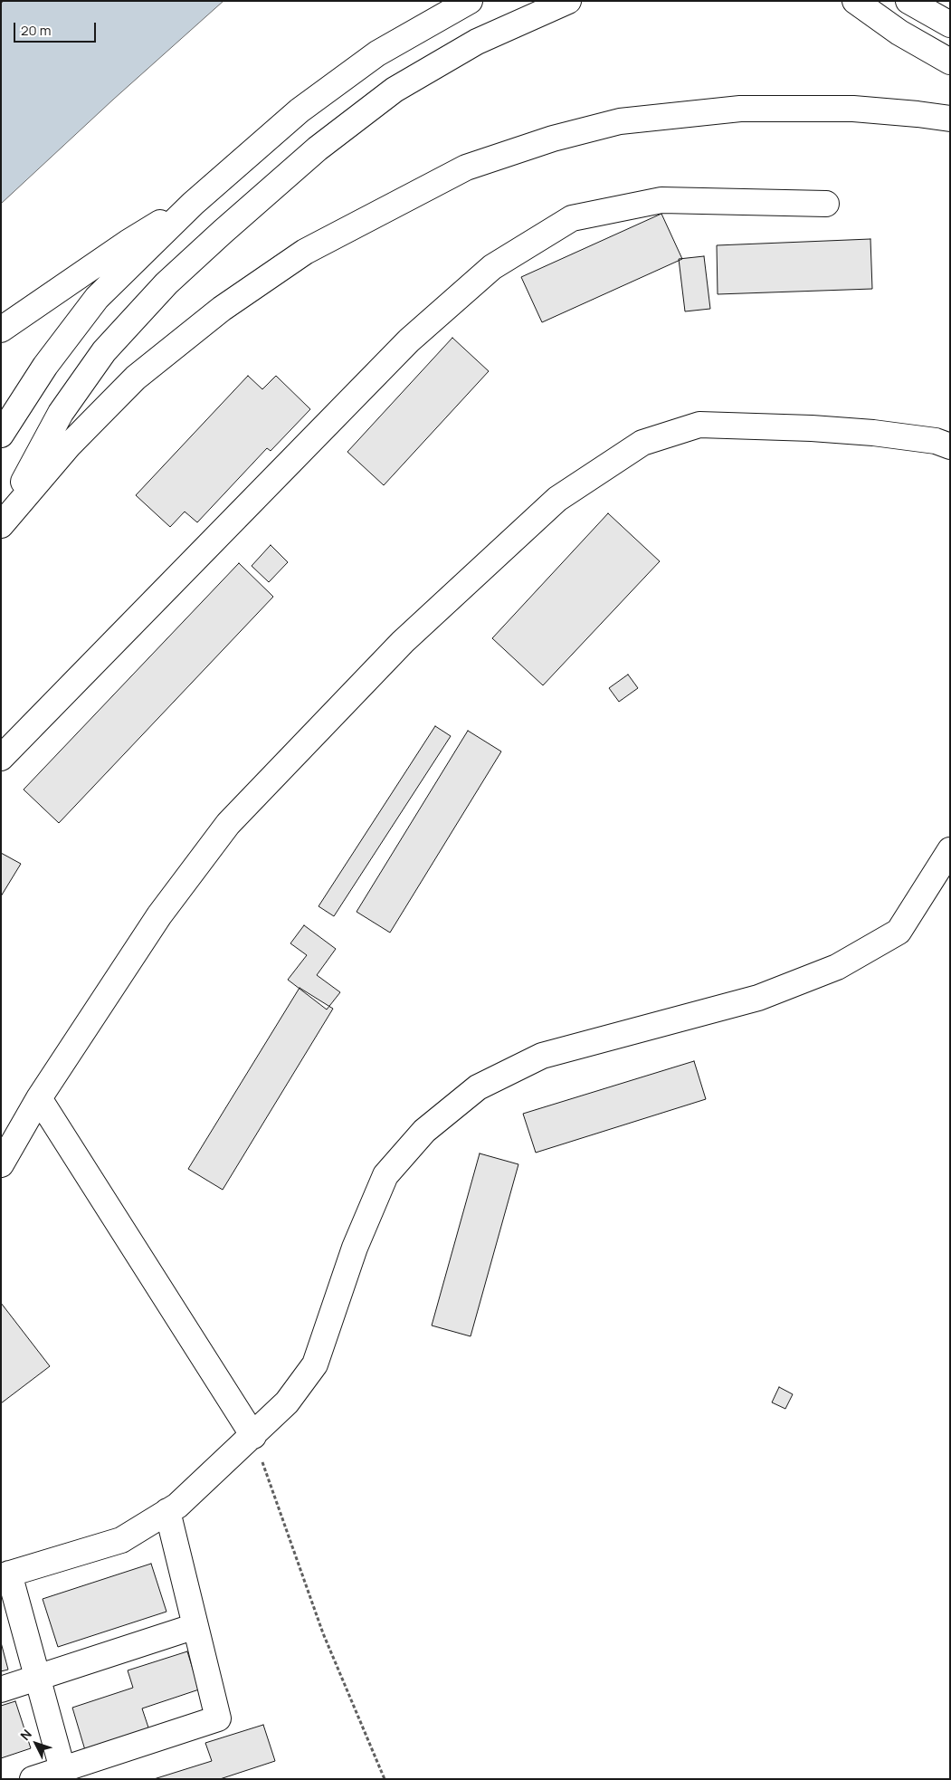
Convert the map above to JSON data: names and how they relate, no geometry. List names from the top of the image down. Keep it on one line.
{"scale_bar":"20 m","north":"top left"}
